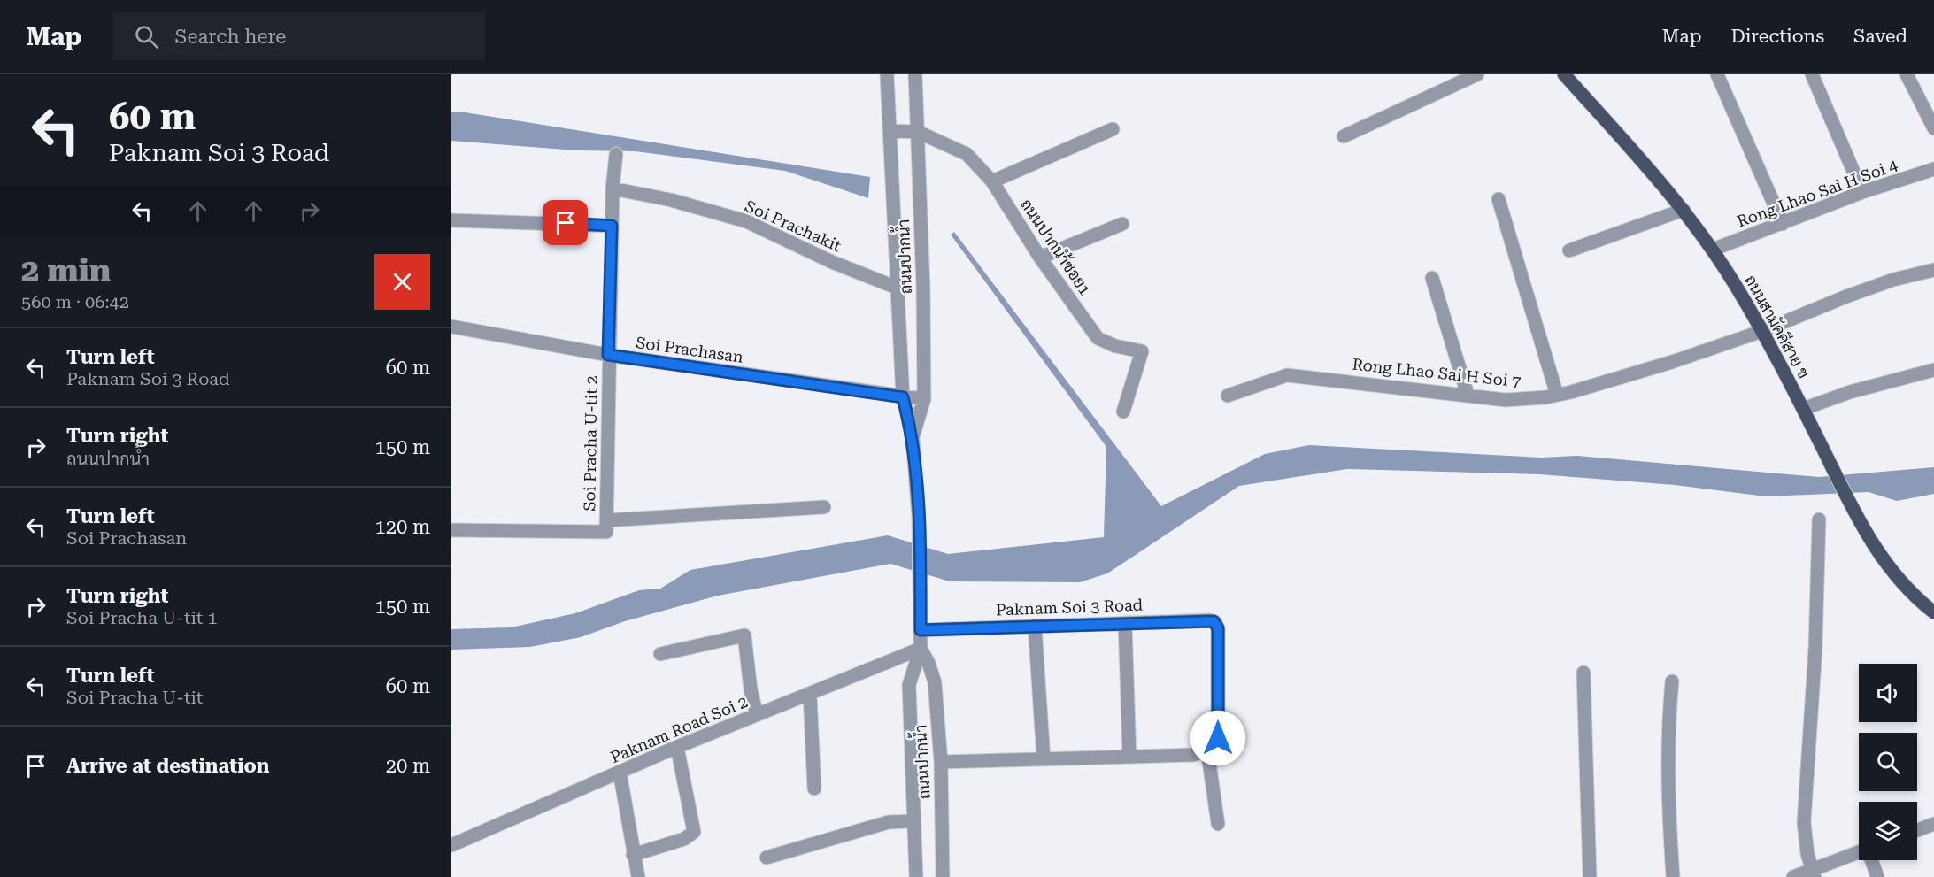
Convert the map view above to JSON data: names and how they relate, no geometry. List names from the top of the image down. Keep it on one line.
{"streets":{"main road":["ถนนสามัคคีสาย ข"],"street":["Rong Lhao Sai H Soi 4","Soi Prachakit","ถนนปากนำ้ซอย1","ถนนปากน้ำ","Soi Prachasan","Rong Lhao Sai H Soi 7","Soi Pracha U-tit 2","Paknam Soi 3 Road","Paknam Road Soi 2"]},"crossings":[["Rong Lhao Sai H Soi 4","ถนนสามัคคีสาย ข"],["Soi Prachakit","ถนนปากน้ำ"],["Soi Prachakit","Soi Pracha U-tit 2"],["ถนนปากนำ้ซอย1","ถนนปากน้ำ"],["ถนนปากน้ำ","Soi Prachasan"],["ถนนปากน้ำ","Paknam Soi 3 Road"],["ถนนปากน้ำ","Paknam Road Soi 2"],["ถนนสามัคคีสาย ข","Rong Lhao Sai H Soi 7"],["Soi Prachasan","Soi Pracha U-tit 2"]],"page":{"header":"Map","search":"Search here","nav":["Map","Directions","Saved"],"turn":["60 m","Paknam Soi 3 Road"],"heading":["2 min","560 m · 06:42"],"list":[{"name":"Turn left","note":"Paknam Soi 3 Road","value":"60 m"},{"name":"Turn right","note":"ถนนปากน้ำ","value":"150 m"},{"name":"Turn left","note":"Soi Prachasan","value":"120 m"},{"name":"Turn right","note":"Soi Pracha U-tit 1","value":"150 m"},{"name":"Turn left","note":"Soi Pracha U-tit","value":"60 m"},{"name":"Arrive at destination","value":"20 m"}]}}
